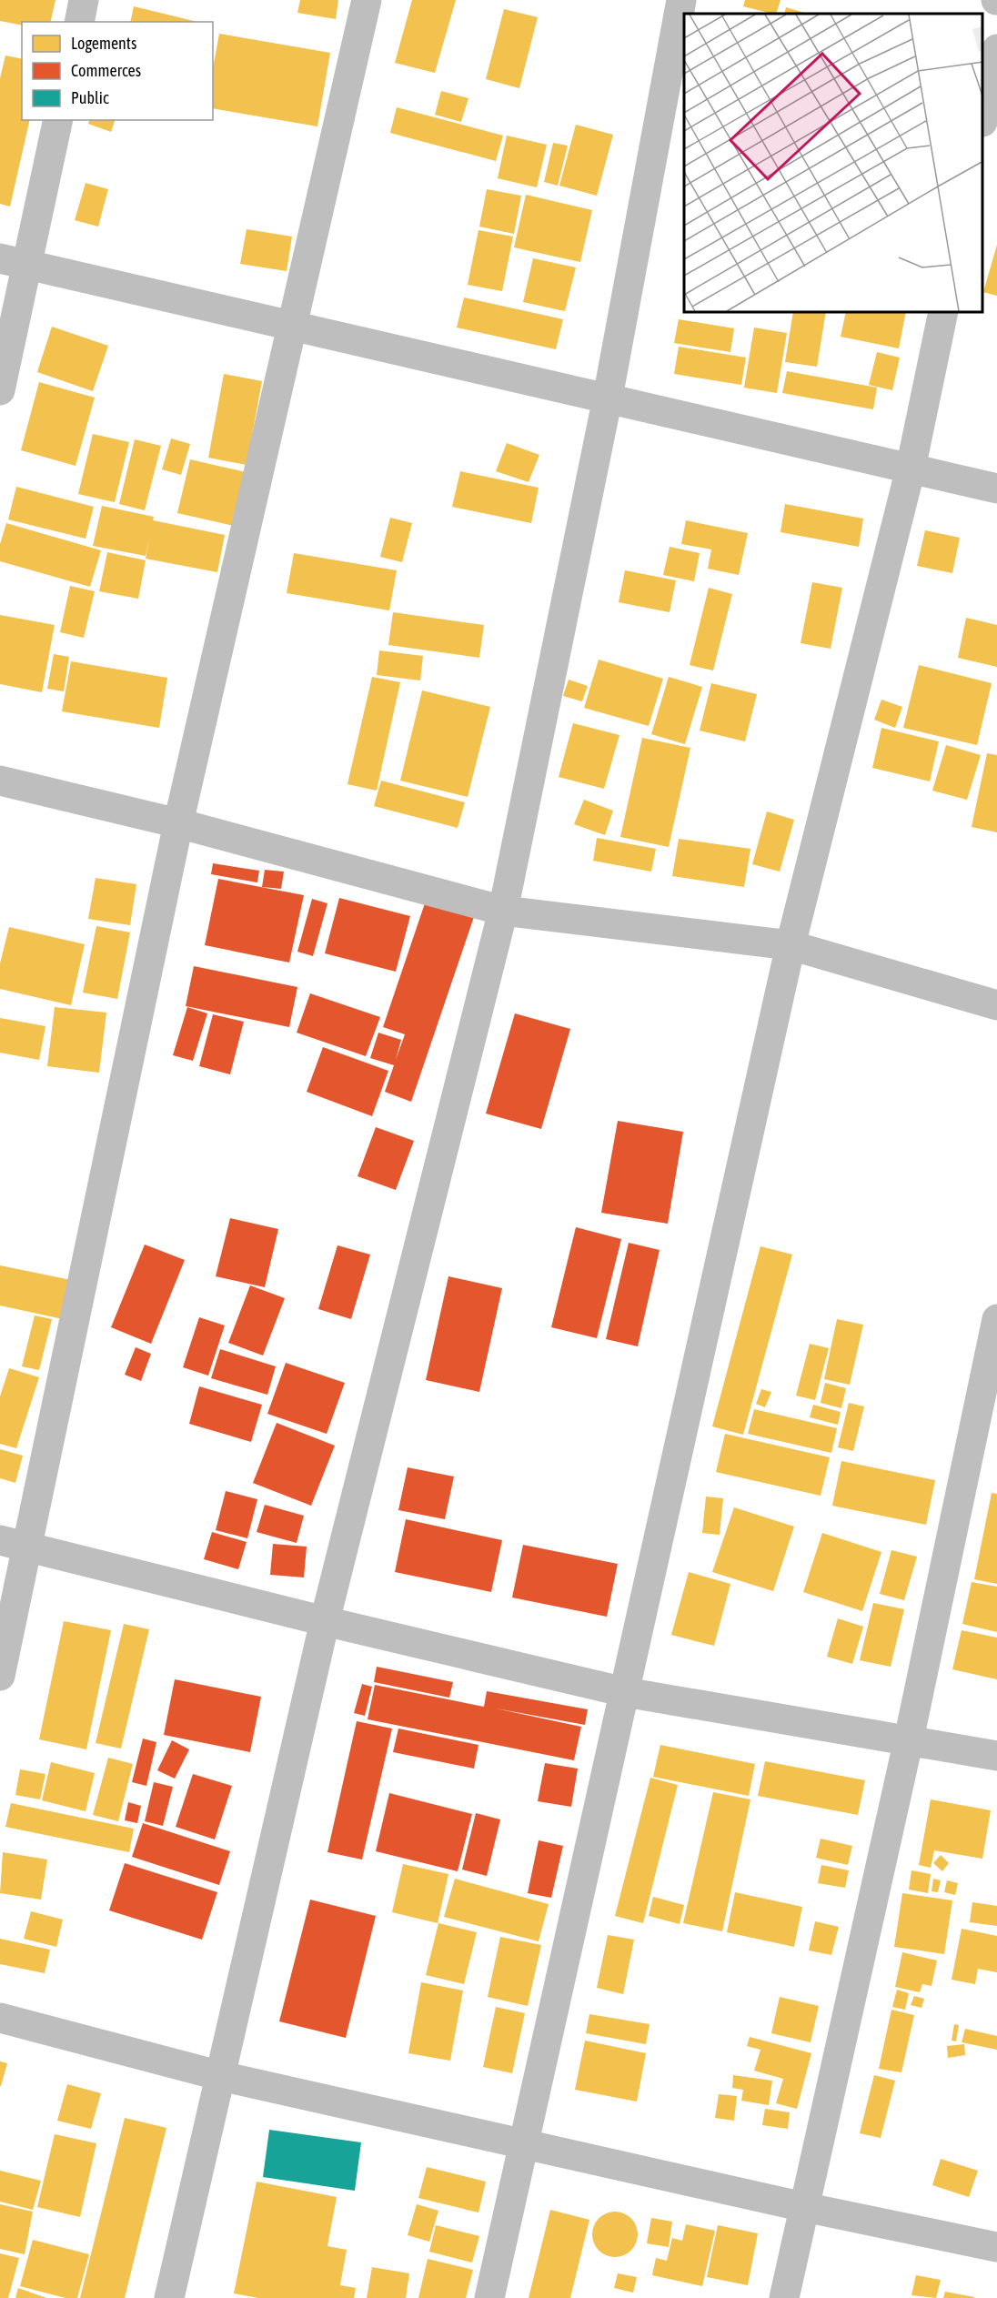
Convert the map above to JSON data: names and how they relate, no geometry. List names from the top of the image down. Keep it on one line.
{"legend":["Logements","Commerces","Public"]}
